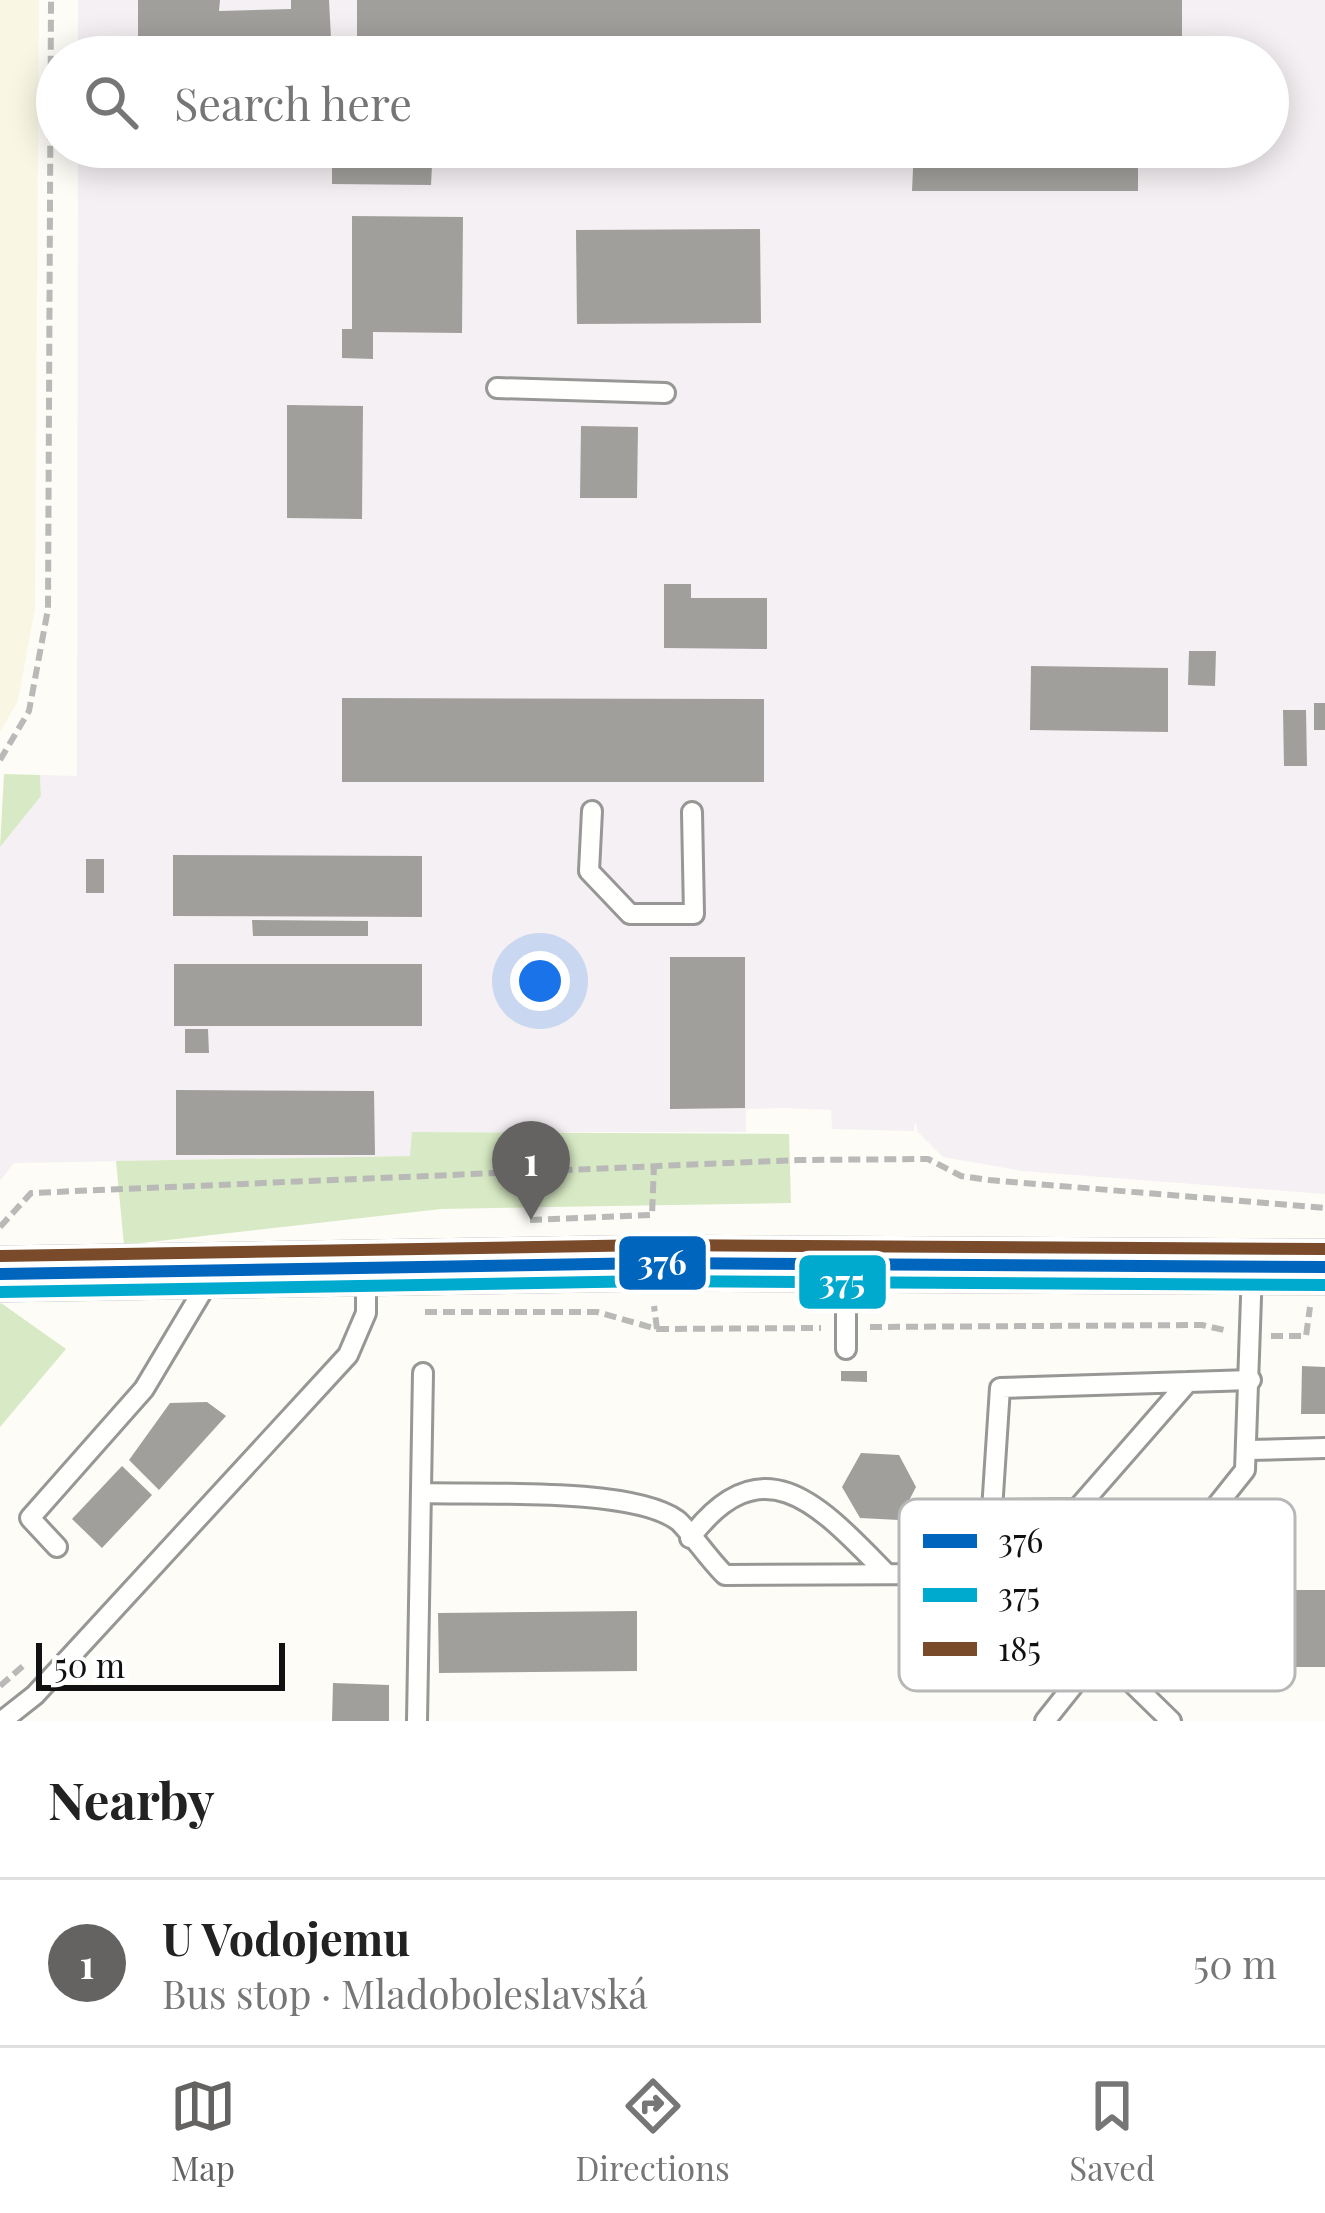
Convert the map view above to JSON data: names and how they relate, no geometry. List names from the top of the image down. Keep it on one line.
{"lines":["transit line 185","transit line 376","transit line 375"],"legend":["376","375","185"],"scale_bar":"50 m","page":{"search":"Search here","pins":"1","scale":"50 m","heading":"Nearby","list":[{"mark":"1","name":"U Vodojemu","note":"Bus stop · Mladoboleslavská","value":"50 m"}],"nav":["Map","Directions","Saved"]}}
